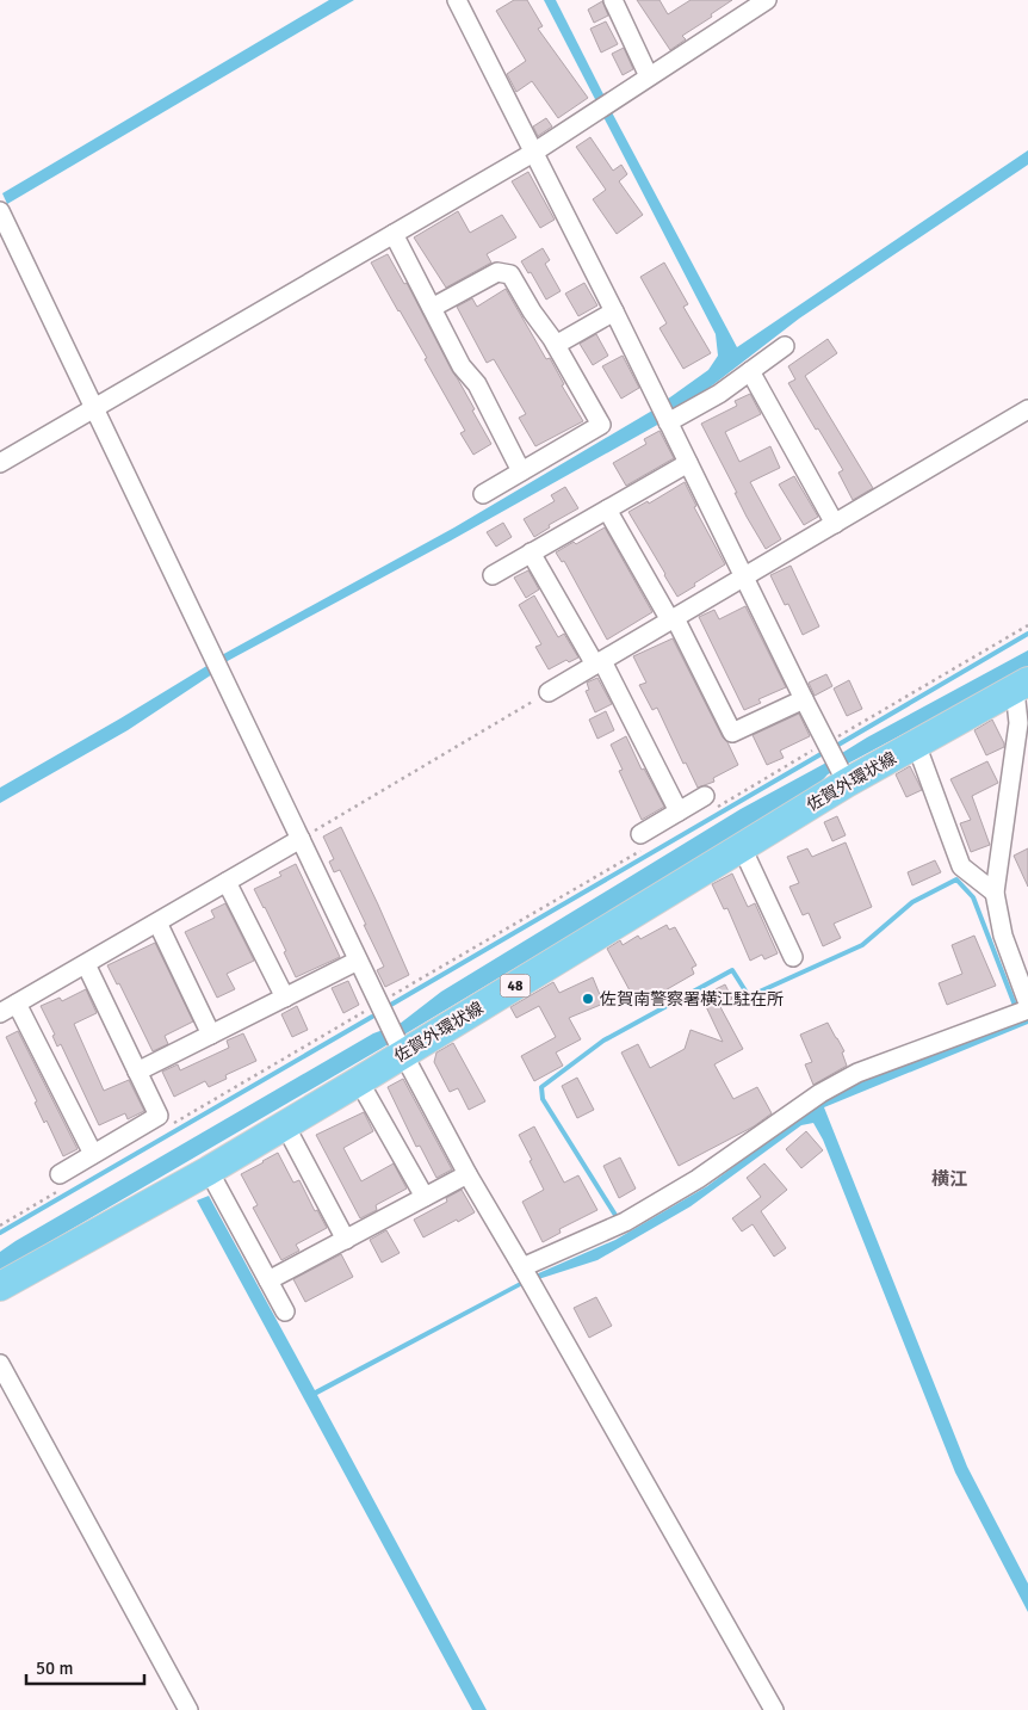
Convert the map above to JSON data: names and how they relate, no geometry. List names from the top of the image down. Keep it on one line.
{"streets":{"main road":["佐賀外環状線","48"]},"districts":["横江"],"places":["佐賀南警察署横江駐在所"],"scale_bar":"50 m"}
